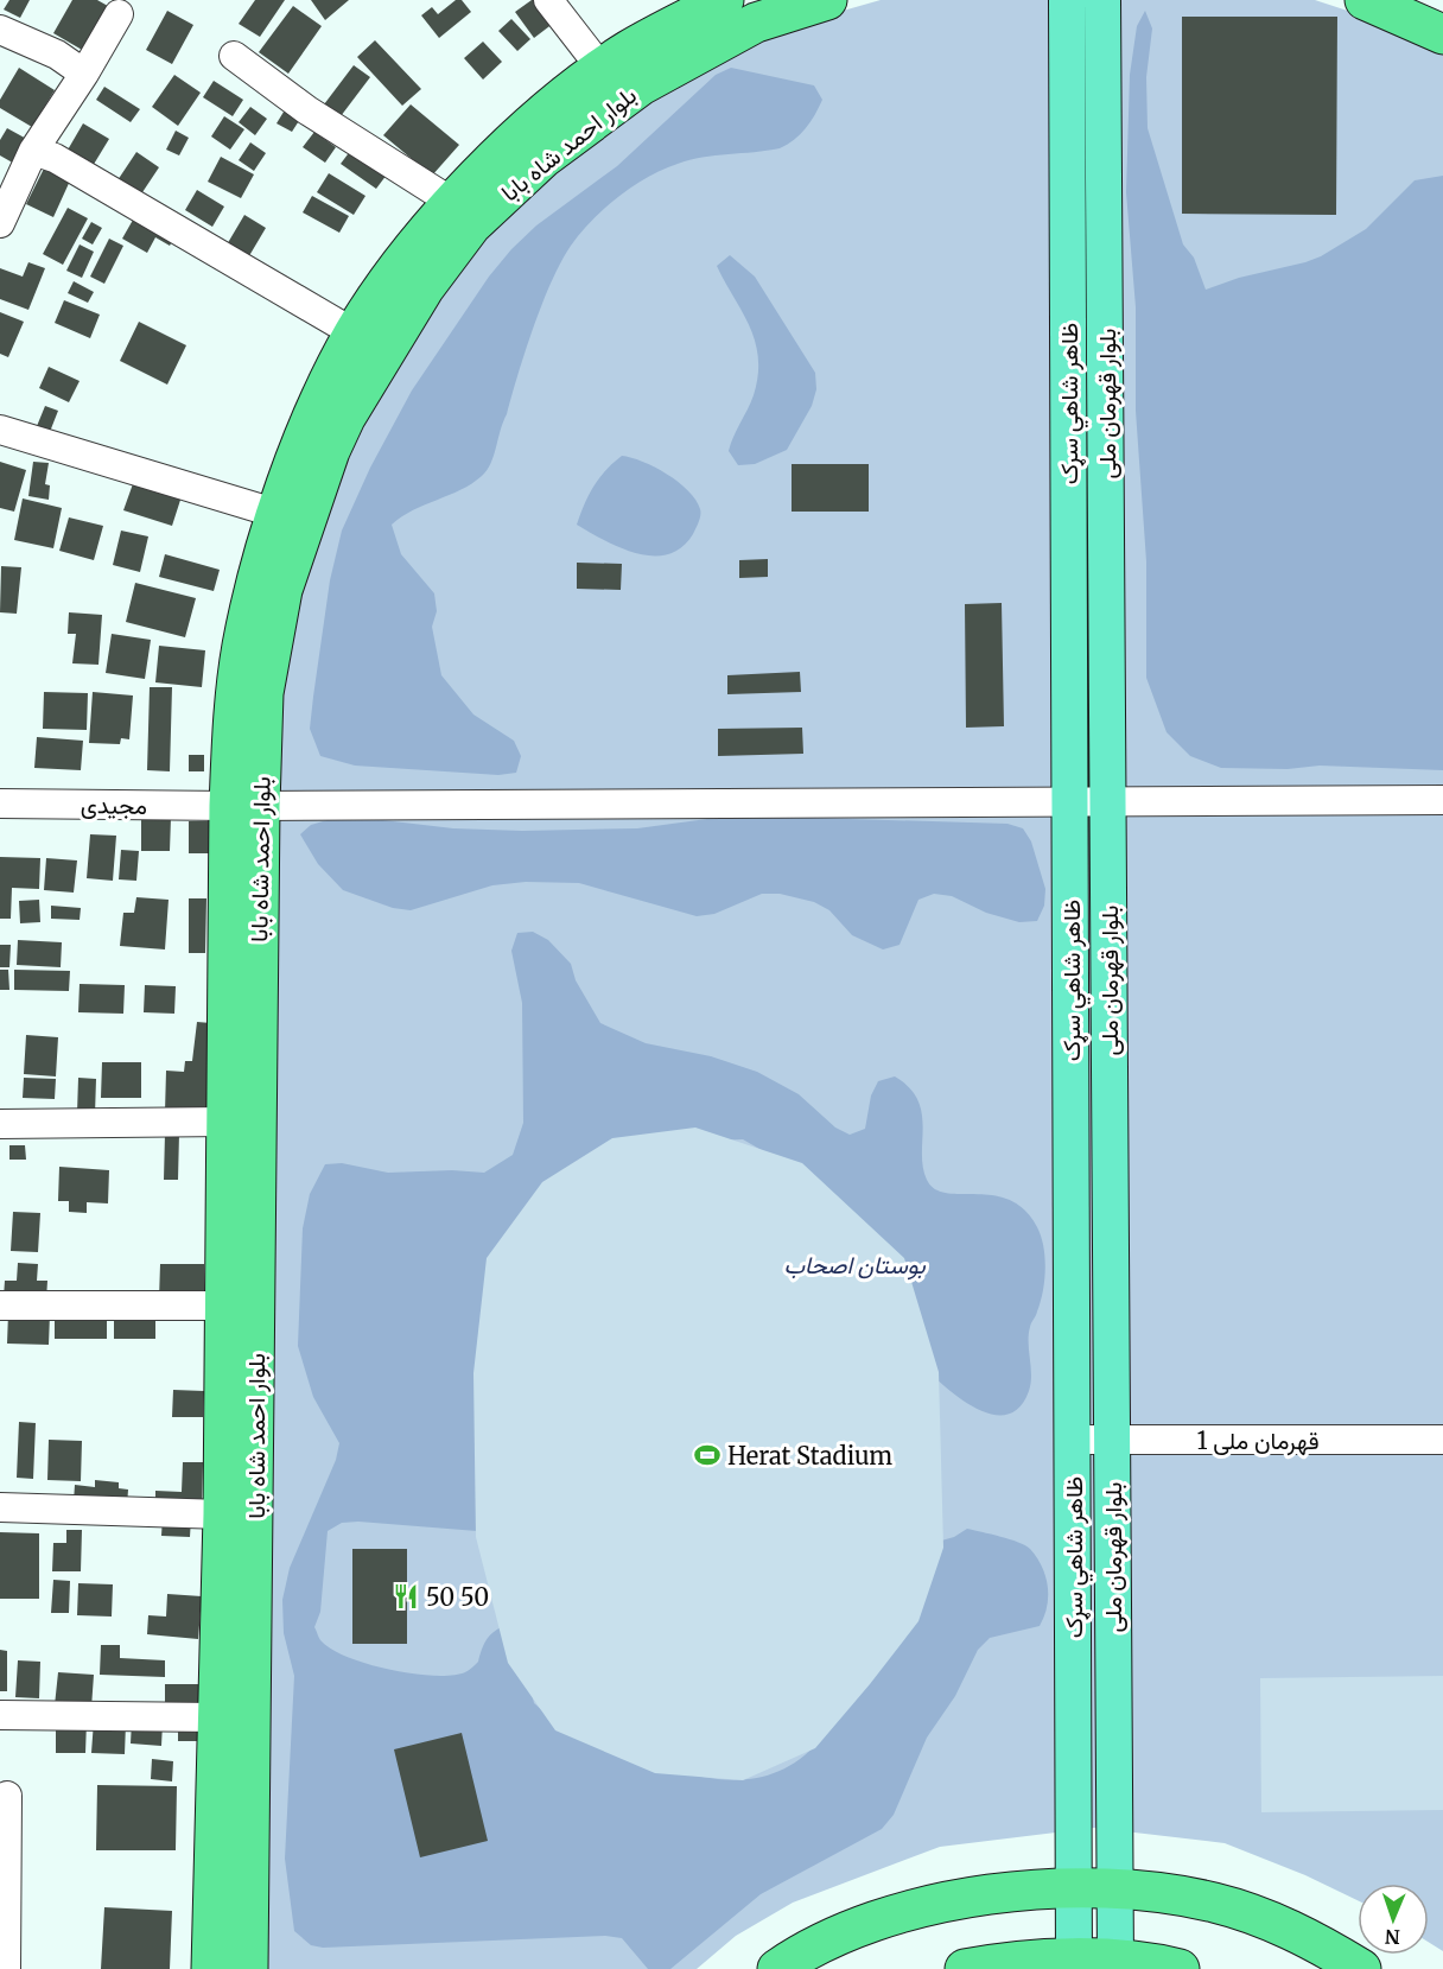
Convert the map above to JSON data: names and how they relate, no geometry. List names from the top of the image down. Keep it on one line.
{"streets":{"highway":["بلوار احمد شاه بابا"],"main road":["ظاهر شاهي سړک","بلوار قهرمان ملی"],"street":["مجیدی","قهرمان ملی 1"]},"crossings":[["بلوار احمد شاه بابا","مجیدی"],["ظاهر شاهي سړک","مجیدی"],["ظاهر شاهي سړک","قهرمان ملی 1"],["بلوار قهرمان ملی","مجیدی"],["بلوار قهرمان ملی","قهرمان ملی 1"]],"parks":["بوستان اصحاب"],"places":{"sports":["Herat Stadium"],"restaurant":["50 50"]},"north":"bottom"}
